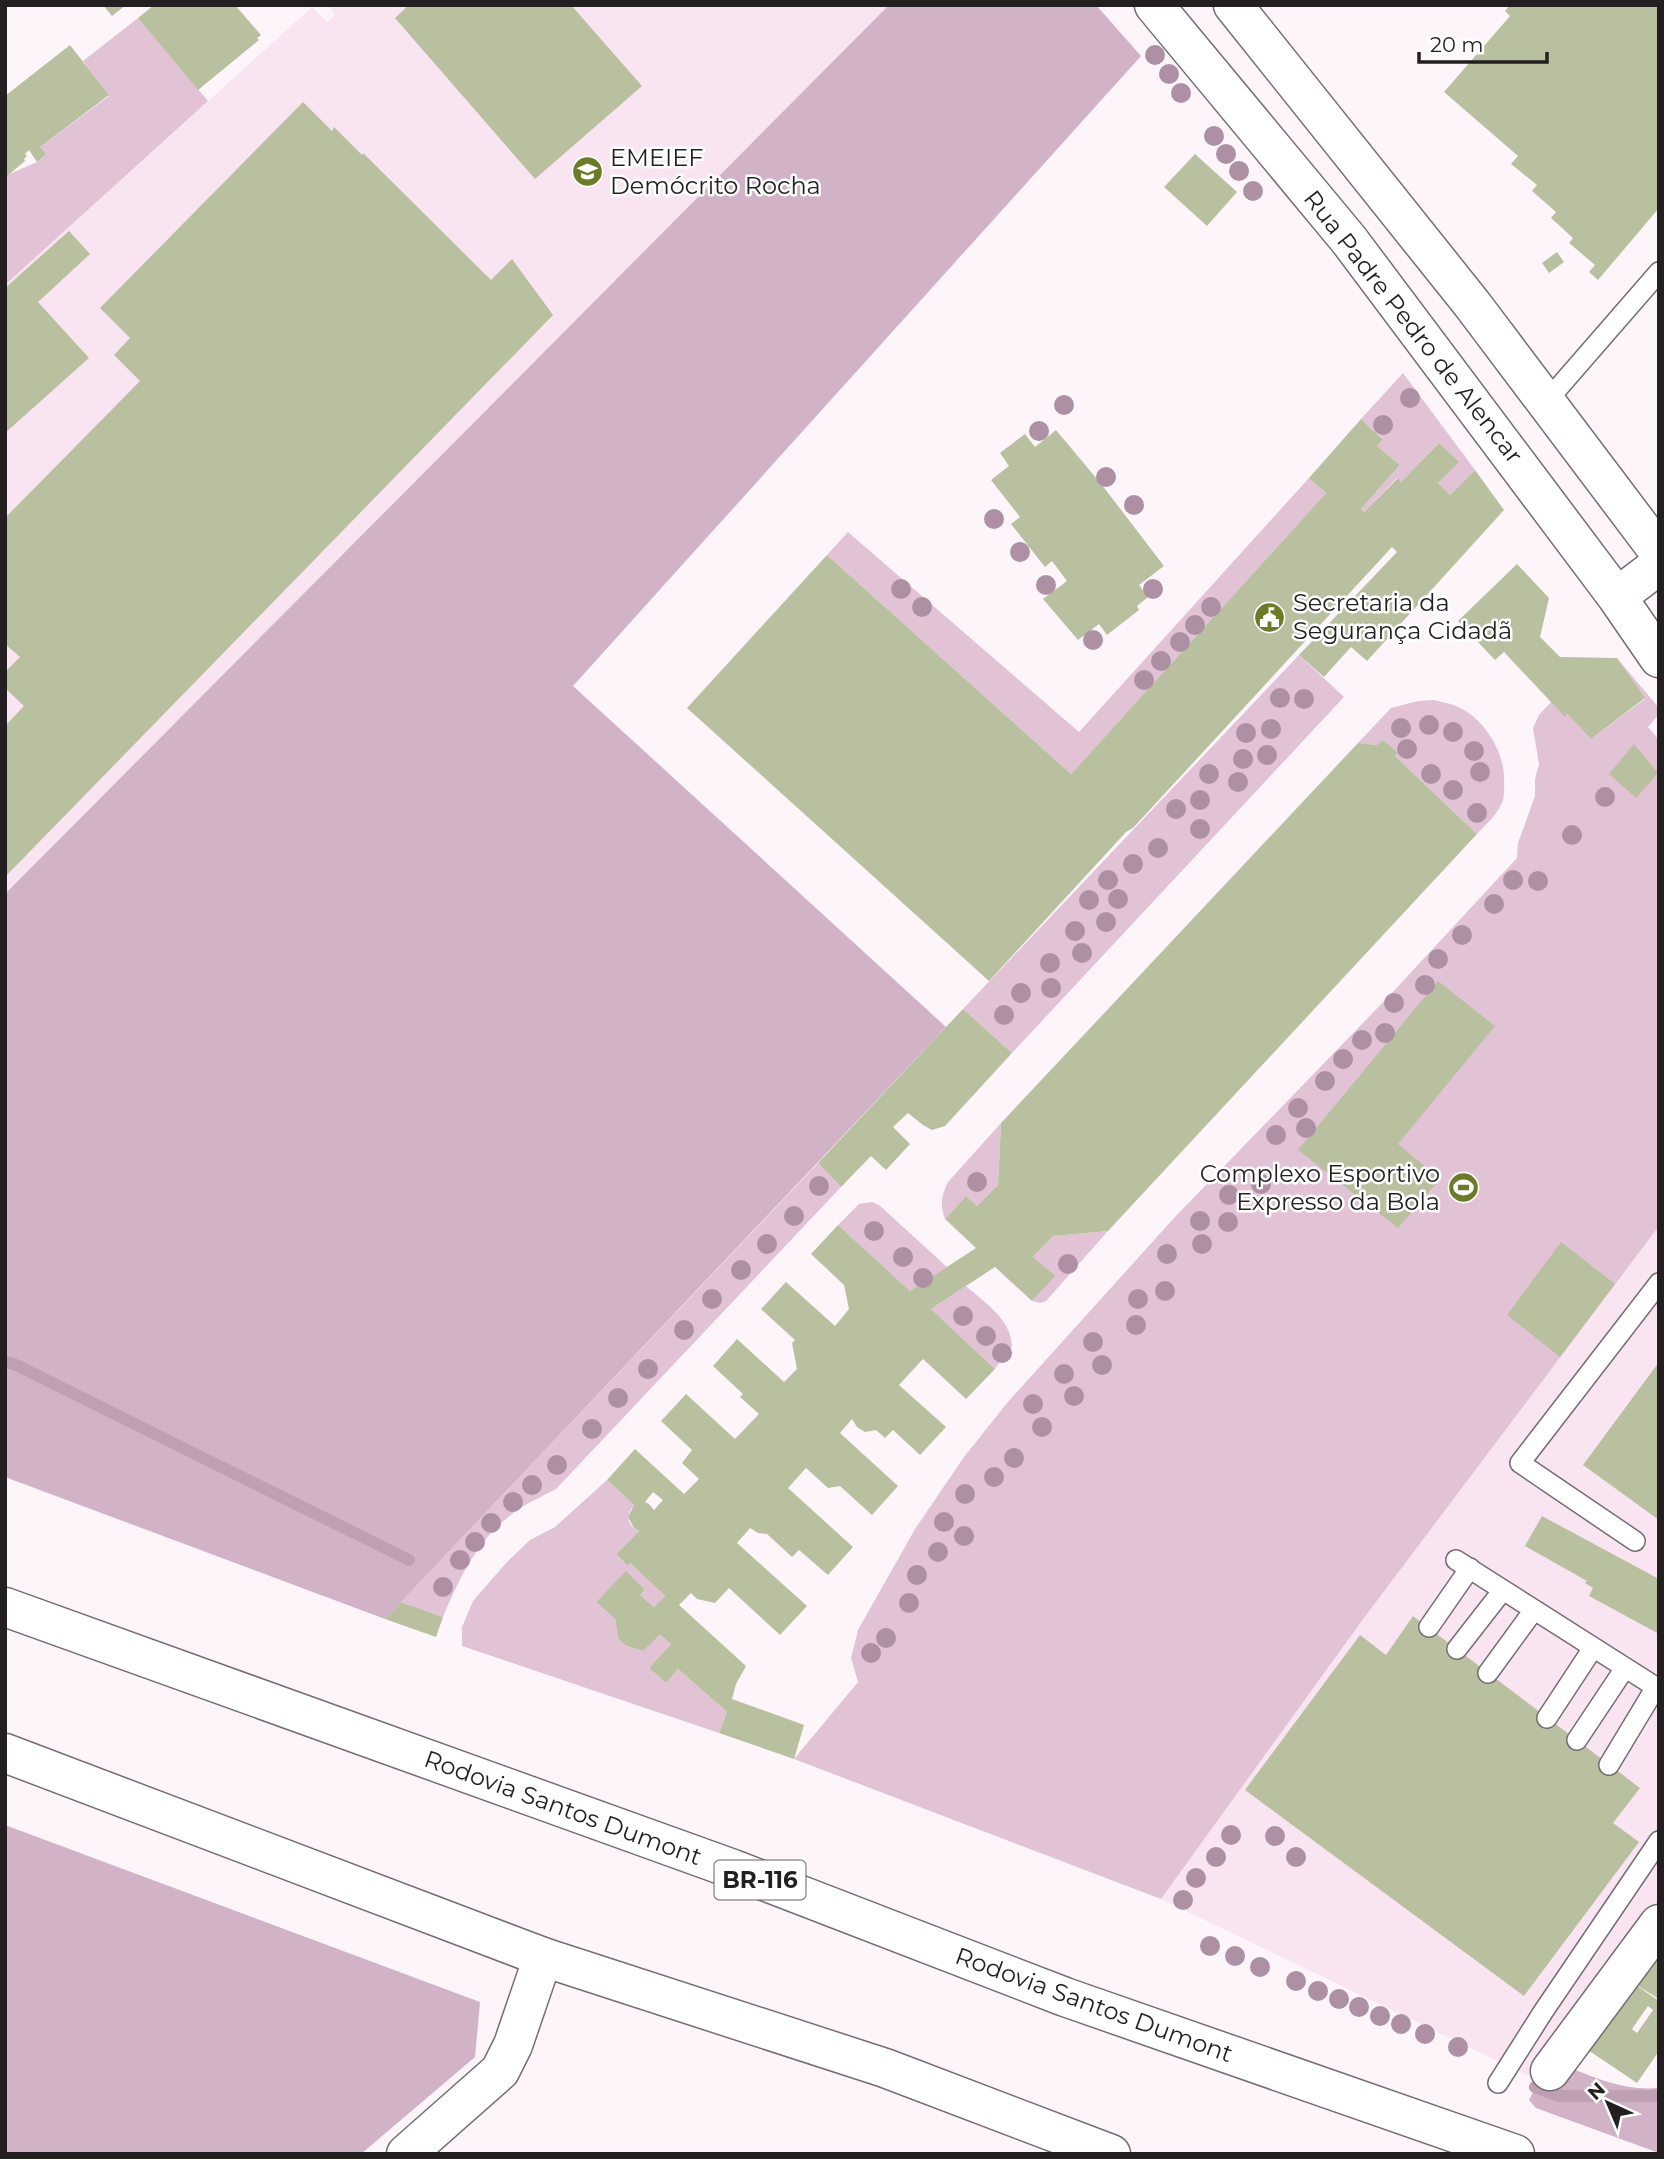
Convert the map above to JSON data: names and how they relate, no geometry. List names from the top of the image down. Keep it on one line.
{"streets":{"main road":["Rua Padre Pedro de Alencar","Rodovia Santos Dumont","BR-116"]},"places":{"school or university":["EMEIEF Demócrito Rocha"],"public building":["Secretaria da Segurança Cidadã"],"sports":["Complexo Esportivo Expresso da Bola"]},"scale_bar":"20 m","north":"top left"}
